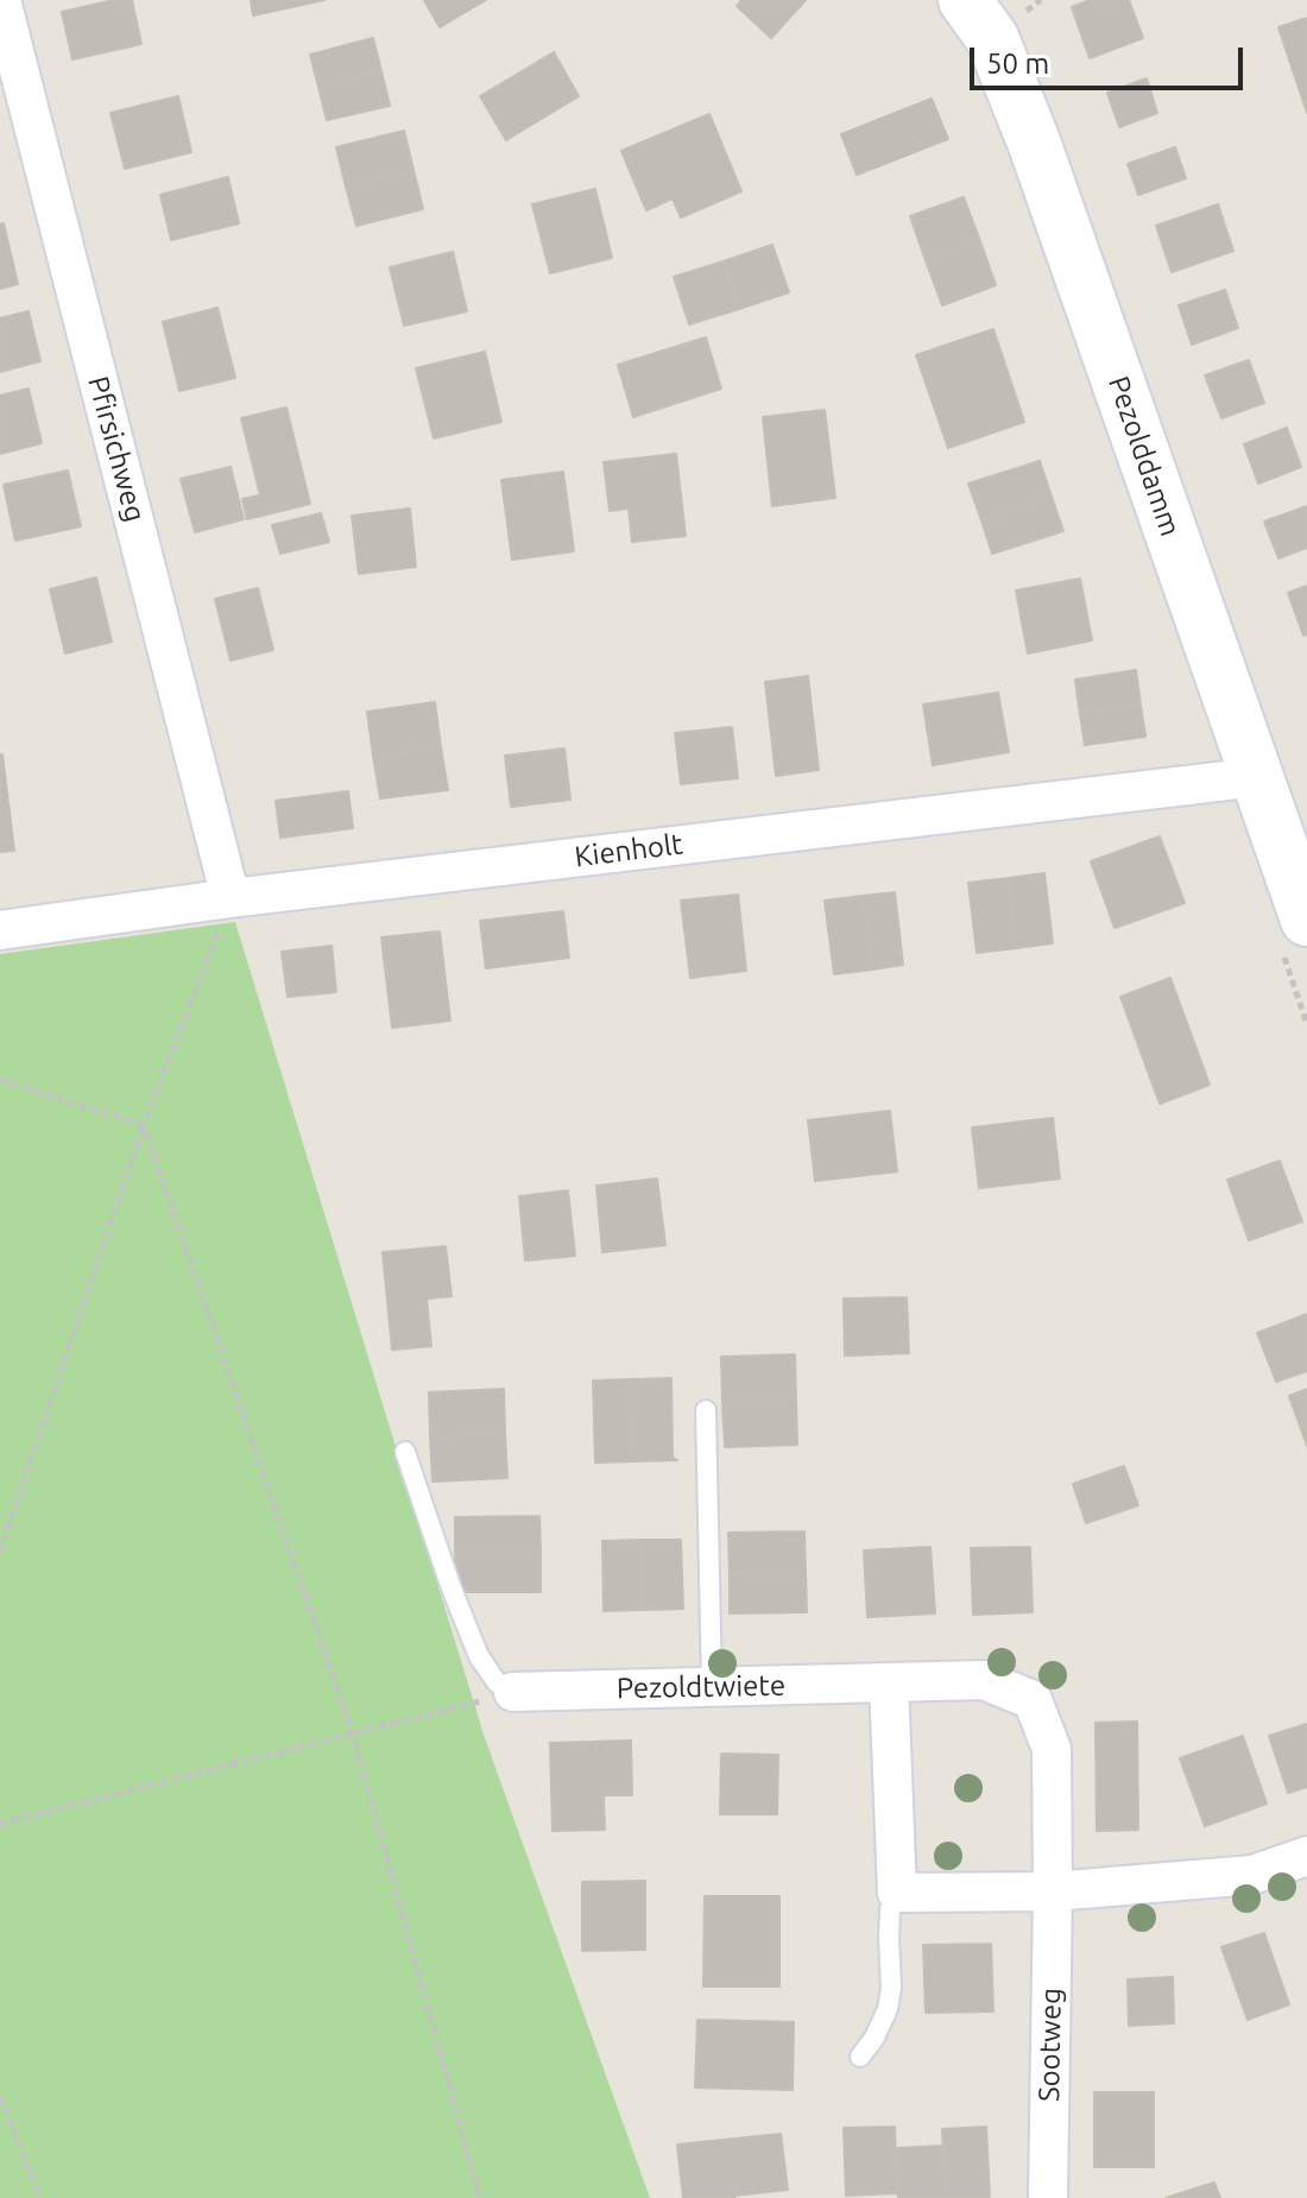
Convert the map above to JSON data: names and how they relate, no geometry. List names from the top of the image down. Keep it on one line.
{"streets":{"street":["Pfirsichweg","Pezolddamm","Kienholt","Pezoldtwiete","Sootweg"]},"crossings":[["Pfirsichweg","Kienholt"],["Pezolddamm","Kienholt"],["Pezoldtwiete","Sootweg"]],"scale_bar":"50 m"}
